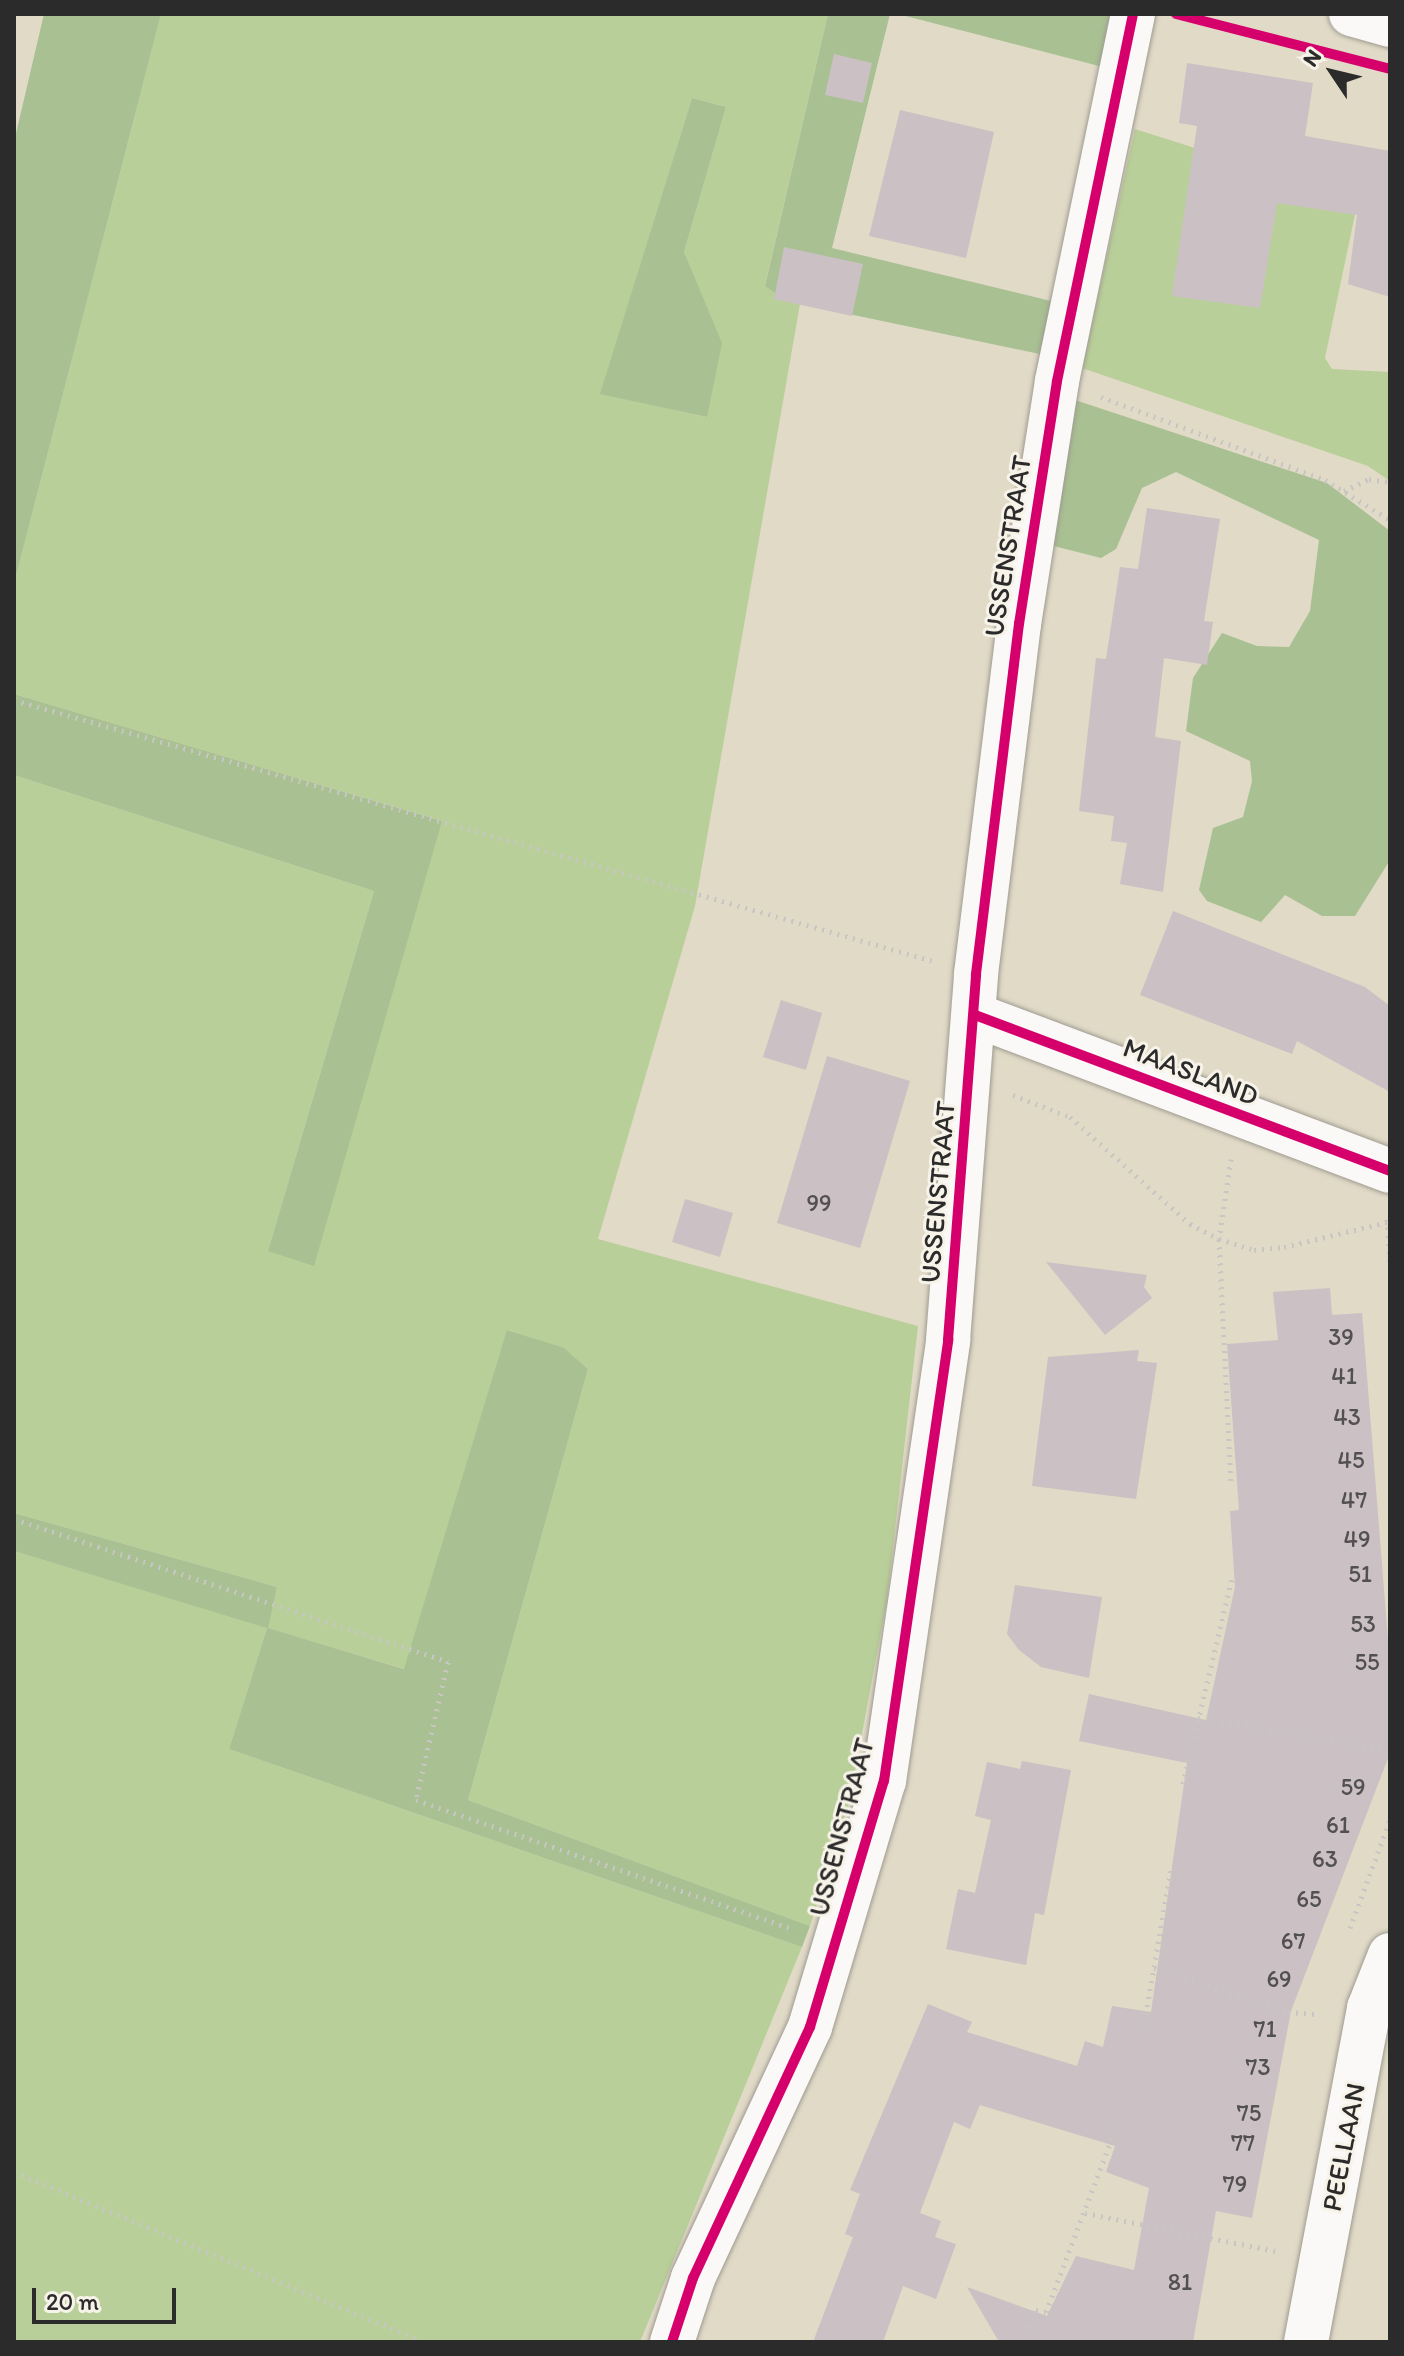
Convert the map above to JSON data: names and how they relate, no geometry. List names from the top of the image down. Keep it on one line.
{"streets":{"street":["USSENSTRAAT","MAASLAND","PEELLAAN"]},"crossings":[["USSENSTRAAT","MAASLAND"]],"house_numbers":["99","39","41","43","45","47","49","51","53","55","59","61","63","65","67","69","71","73","75","77","79","81"],"scale_bar":"20 m","north":"top left"}
